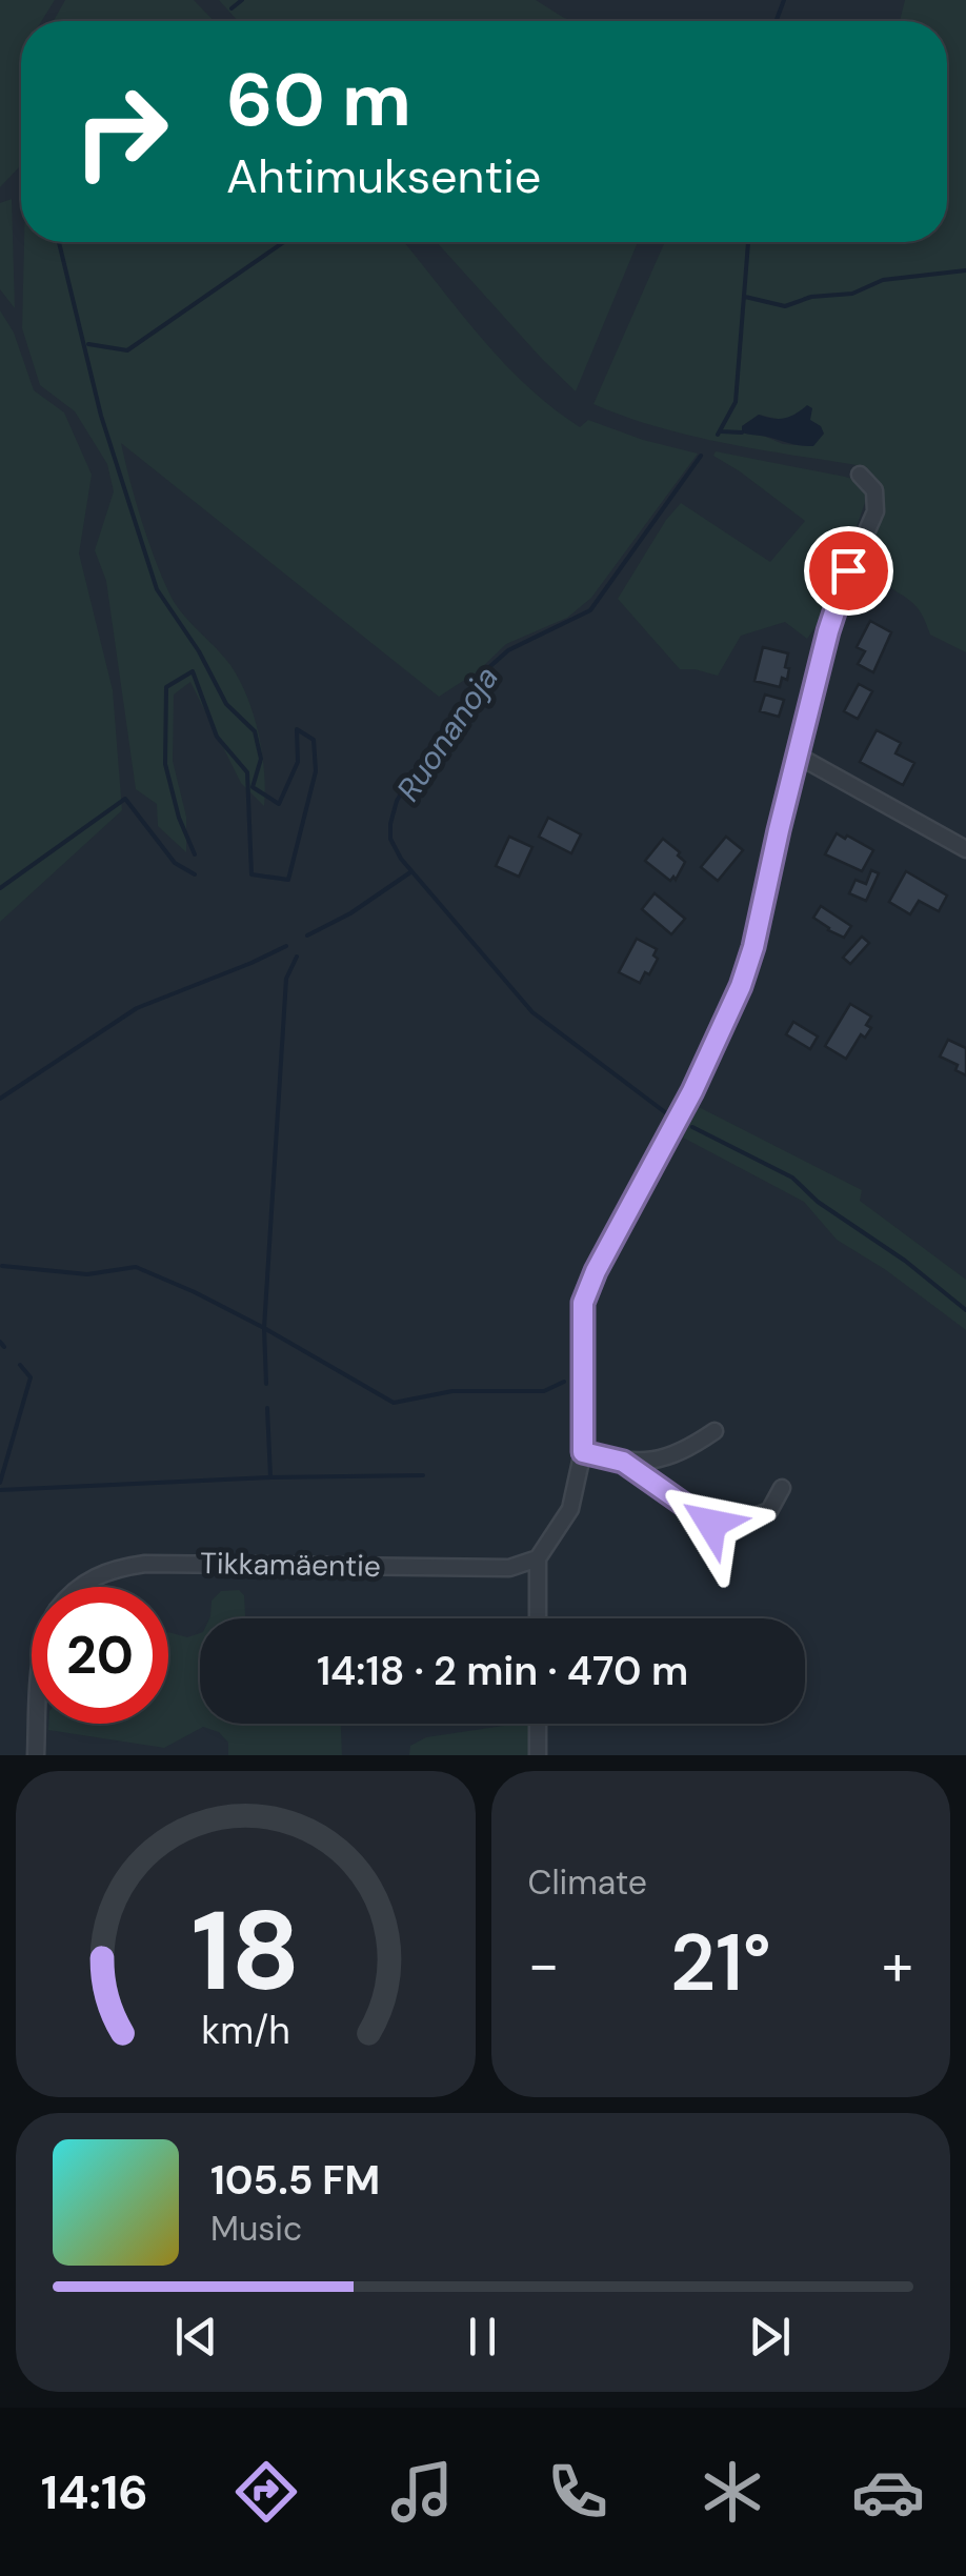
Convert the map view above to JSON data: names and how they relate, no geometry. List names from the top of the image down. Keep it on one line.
{"streets":{"street":["Tikkamäentie"]},"water":["Ruonanoja"],"page":{"turn":["60 m","Ahtimuksentie"],"limit":"20","trip":"14:18 · 2 min · 470 m","tile":"Climate","heat":["−","21°","+"],"song":["105.5 FM","Music"],"tabs":"14:16","gauge":["18","km/h"]}}
